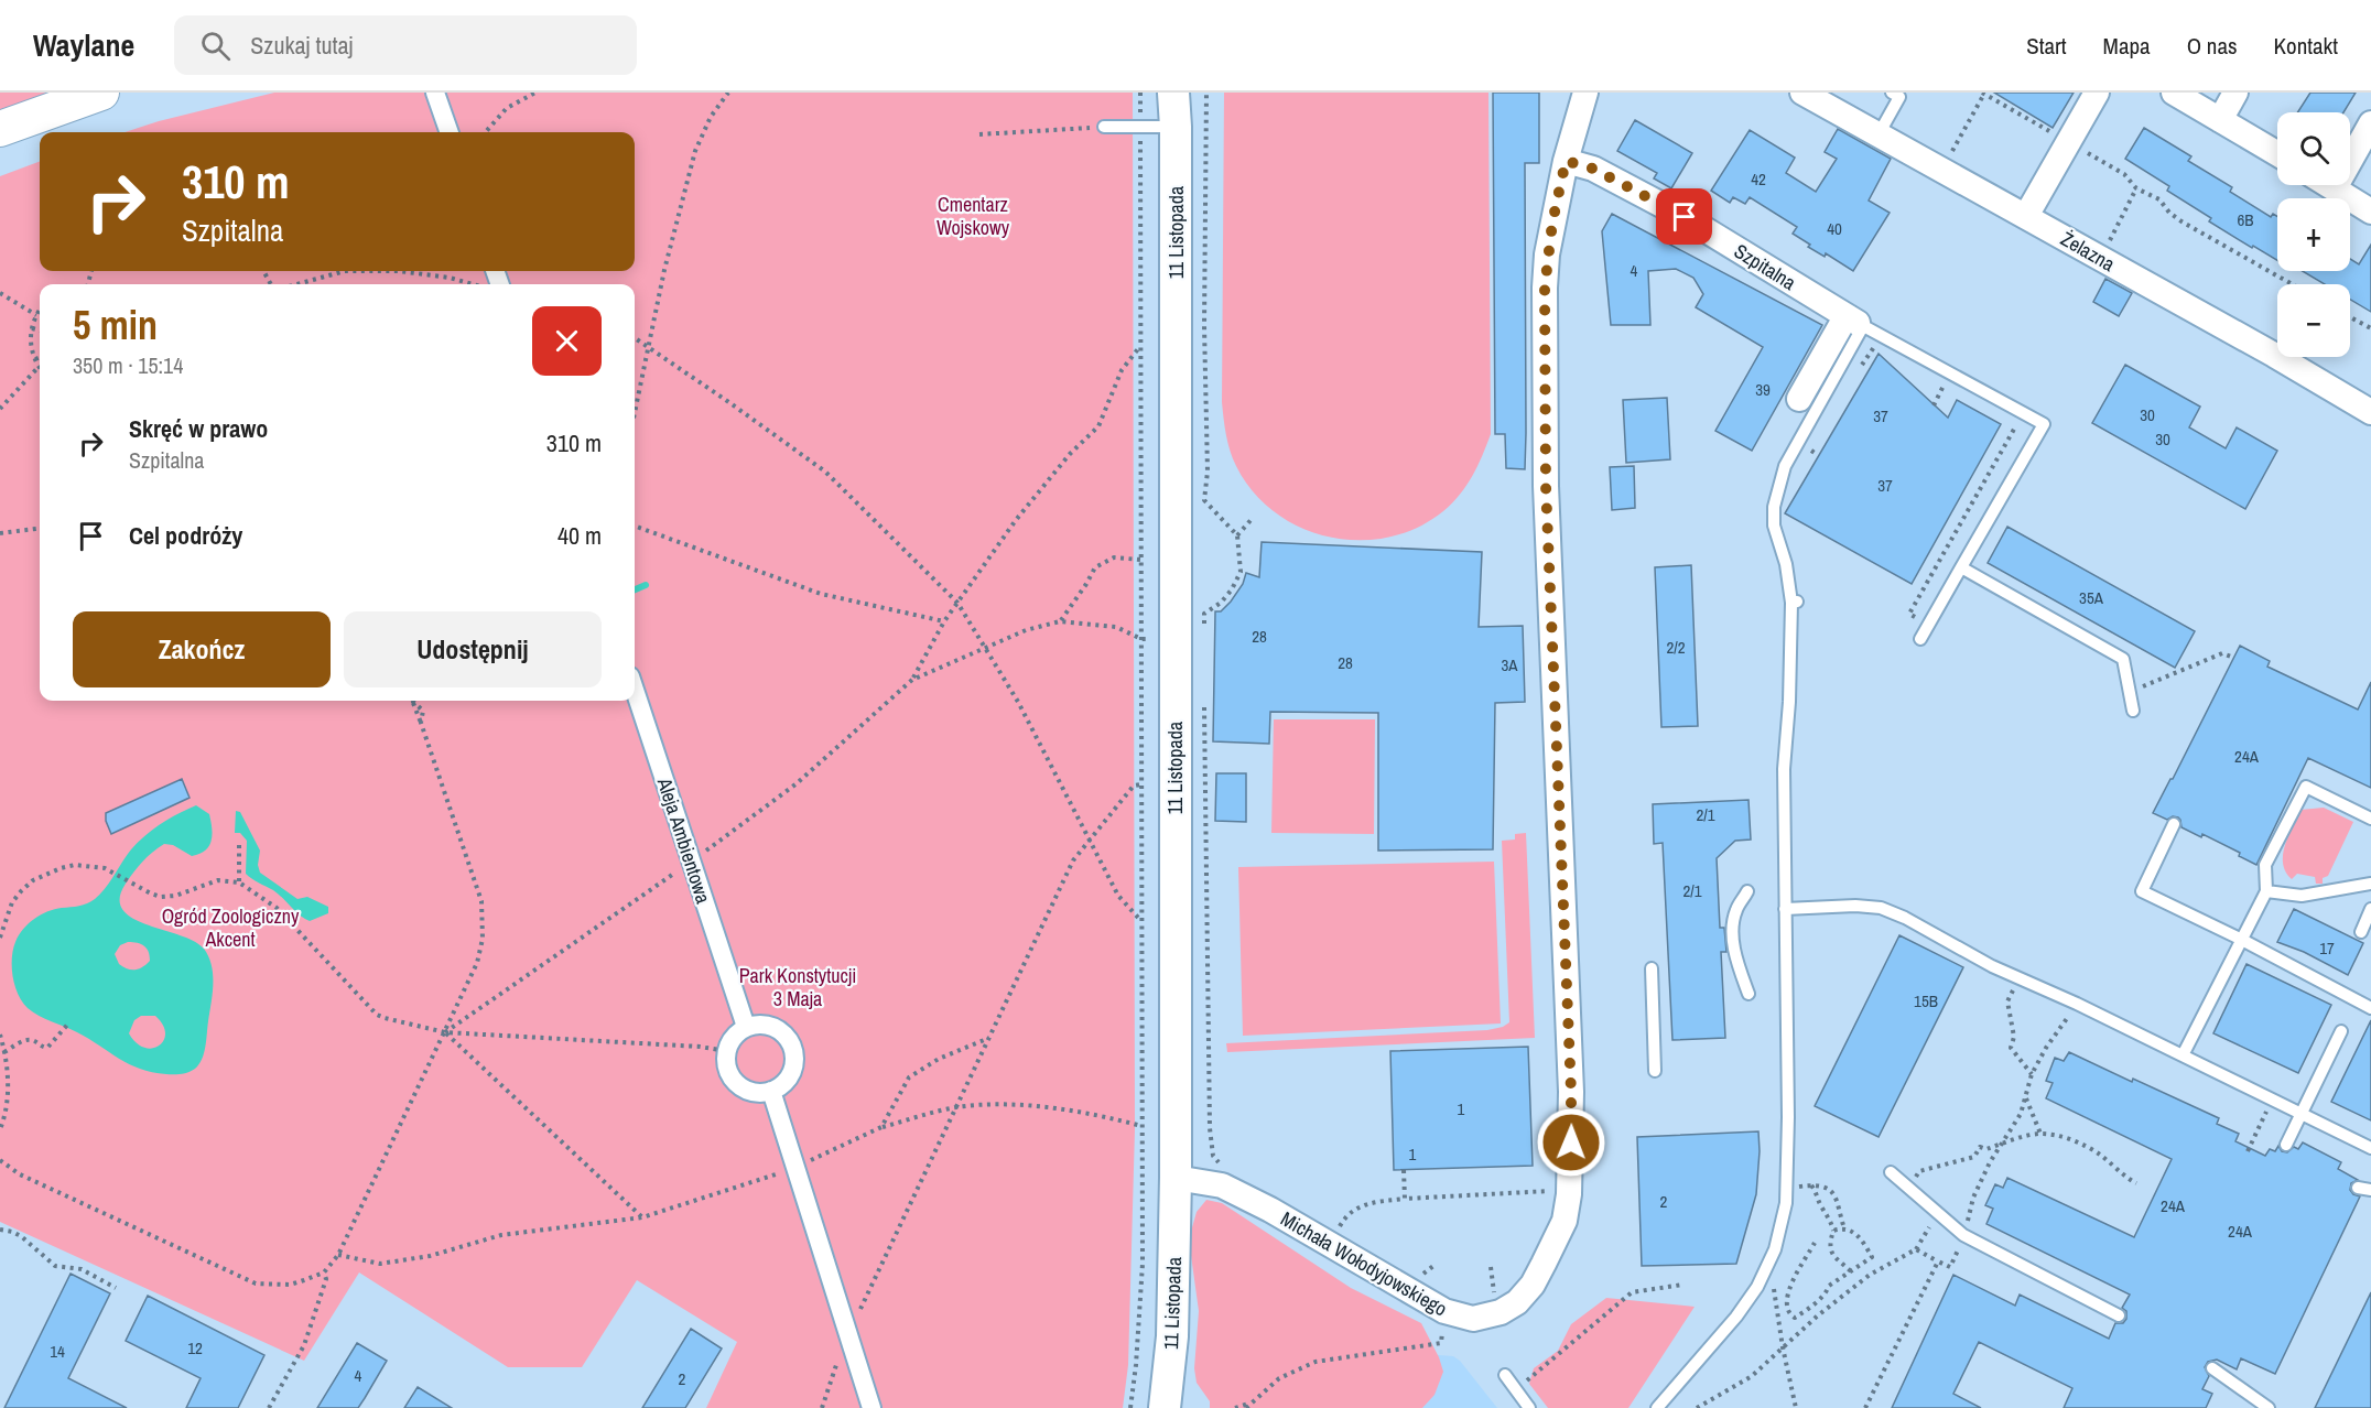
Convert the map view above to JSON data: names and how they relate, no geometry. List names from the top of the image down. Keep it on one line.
{"streets":{"street":["11 Listopada","Żelazna","Szpitalna","Aleja Ambientowa","Michała Wołodyjowskiego"]},"crossings":[["11 Listopada","Michała Wołodyjowskiego"],["Szpitalna","Michała Wołodyjowskiego"]],"parks":["Cmentarz Wojskowy","Ogród Zoologiczny Akcent","Park Konstytucji 3 Maja"],"house_numbers":["42","6B","40","4","39","30","37","30","37","35A","28","2/2","28","3A","24A","2/1","2/1","17","15B","1","1","2","24A","24A","12","14","4","2"],"page":{"header":"Waylane","search":"Szukaj tutaj","nav":["Start","Mapa","O nas","Kontakt"],"map_buttons":["+","−"],"turn":["310 m","Szpitalna"],"heading":["5 min","350 m · 15:14"],"list":[{"name":"Skręć w prawo","note":"Szpitalna","value":"310 m"},{"name":"Cel podróży","value":"40 m"}],"buttons":["Zakończ","Udostępnij"]}}
